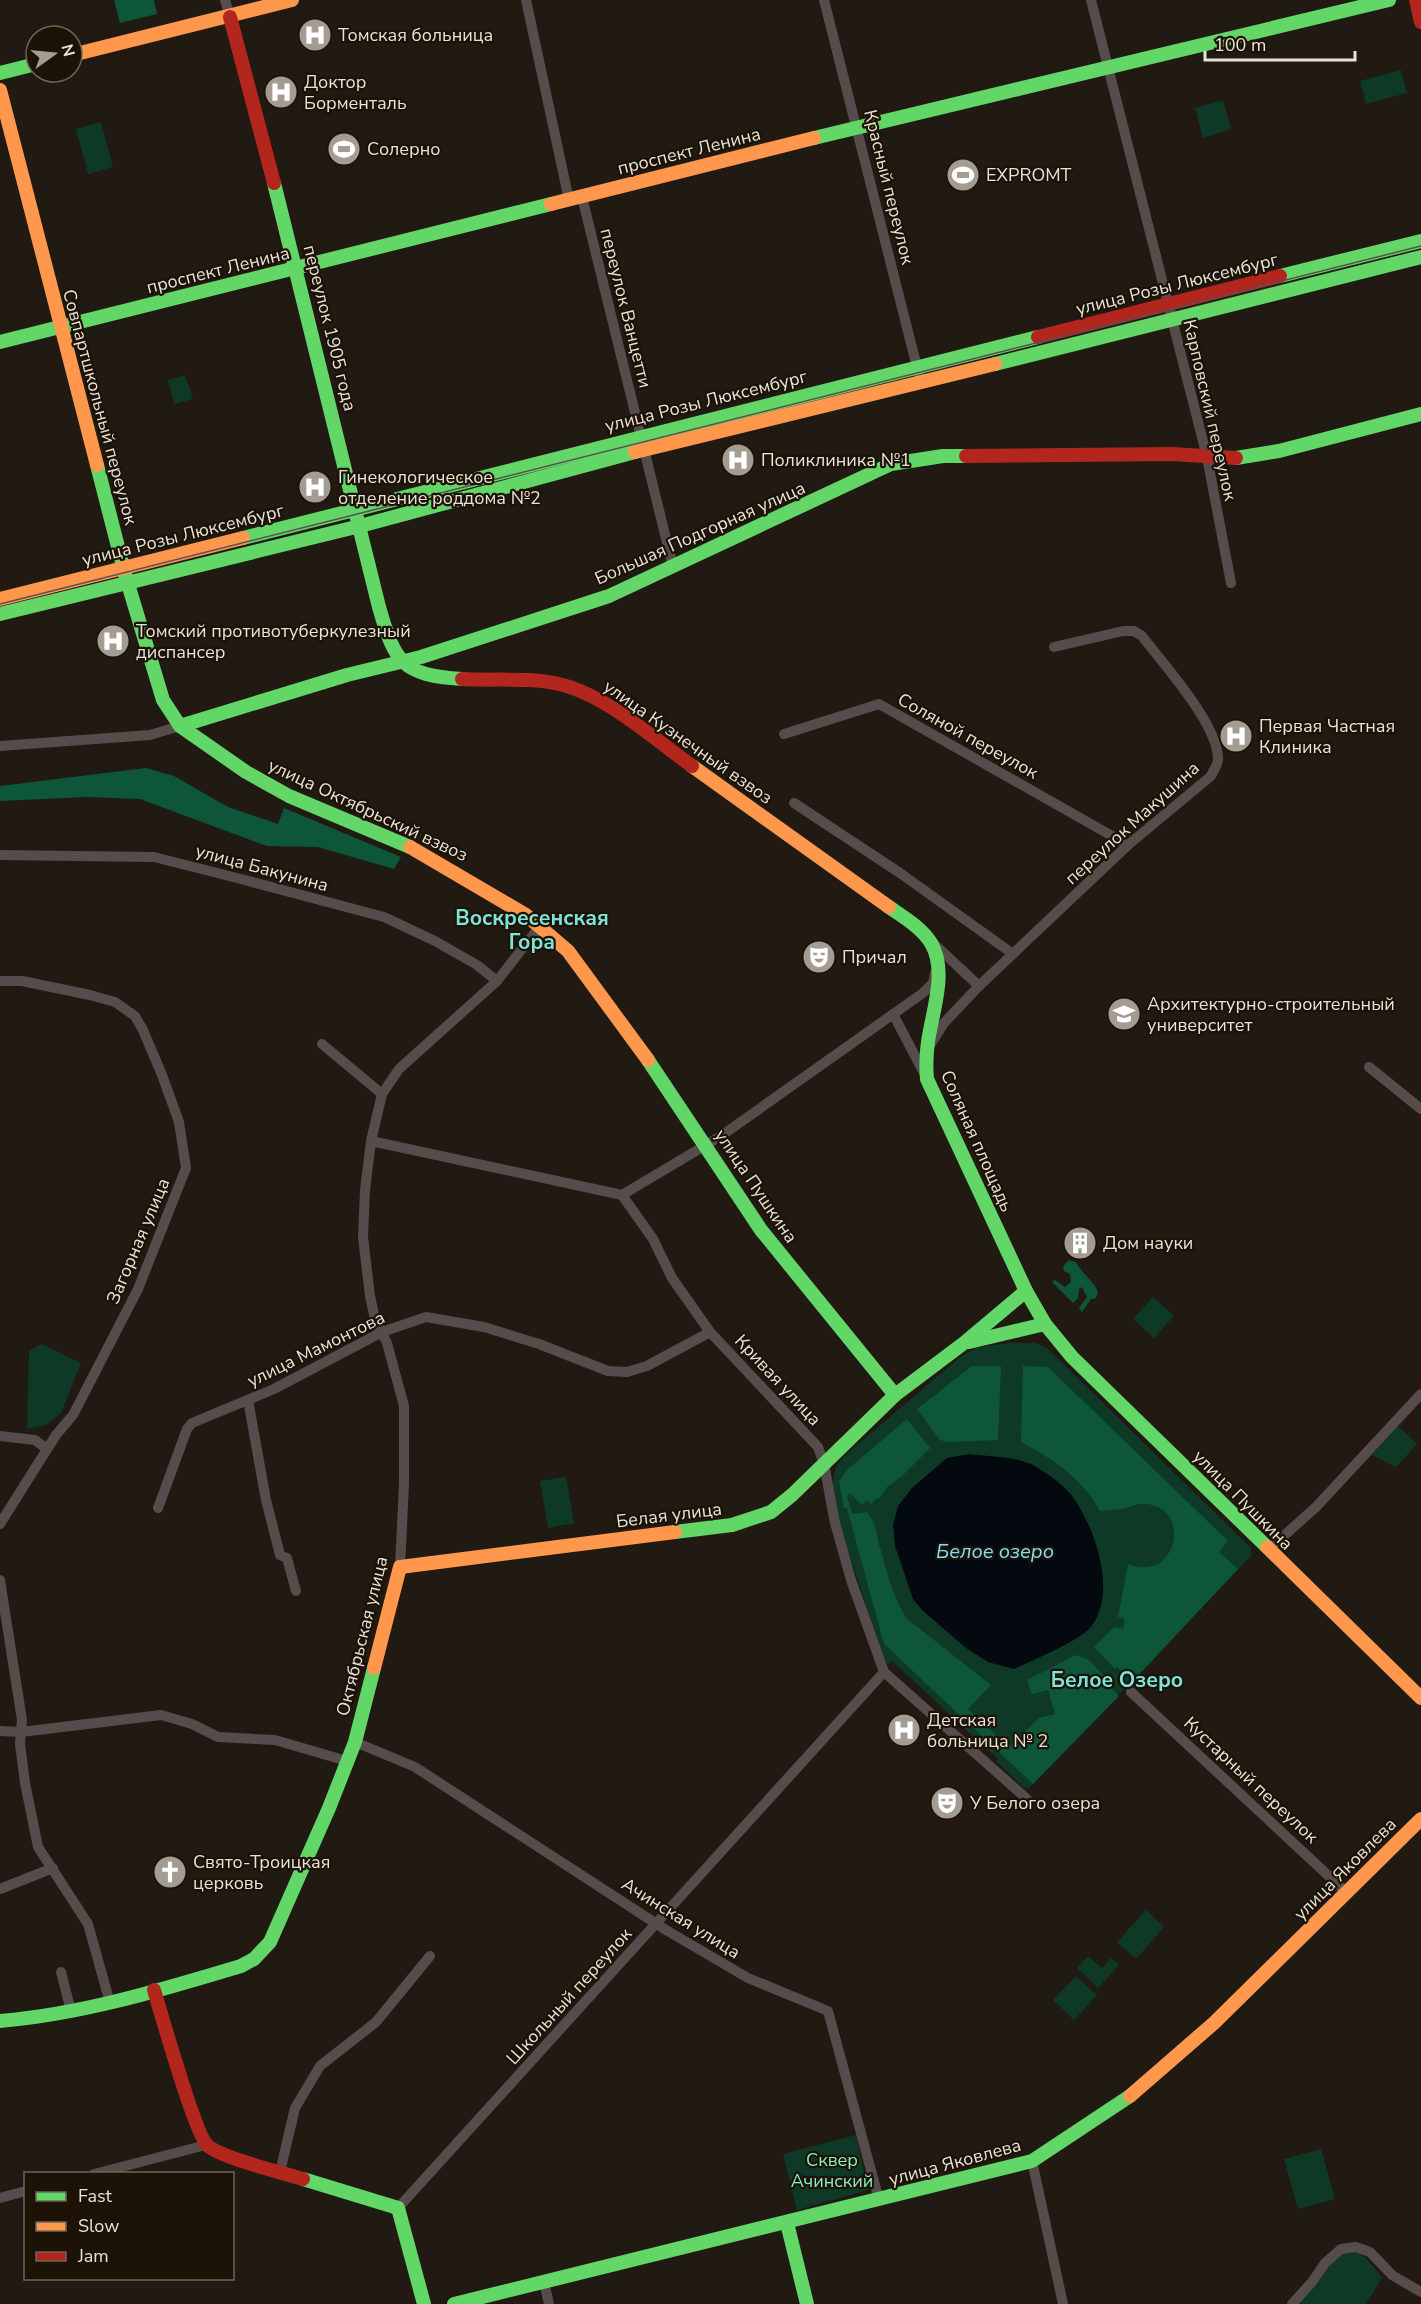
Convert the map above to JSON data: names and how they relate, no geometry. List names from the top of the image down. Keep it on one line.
{"streets":{"main road":["проспект Ленина","улица Розы Люксембург","переулок 1905 года","Совпартшкольный переулок","Большая Подгорная улица","улица Кузнечный взвоз","улица Октябрьский взвоз","Соляная площадь","улица Пушкина","Белая улица","Октябрьская улица","улица Яковлева"],"street":["Красный переулок","переулок Ванцетти","Карповский переулок","Соляной переулок","переулок Макушина","улица Бакунина","Загорная улица","улица Мамонтова","Кривая улица","Кустарный переулок","Ачинская улица","Школьный переулок"]},"crossings":[["проспект Ленина","Красный переулок"],["проспект Ленина","переулок Ванцетти"],["проспект Ленина","переулок 1905 года"],["проспект Ленина","Совпартшкольный переулок"],["проспект Ленина","Карповский переулок"],["Красный переулок","улица Розы Люксембург"],["улица Розы Люксембург","переулок Ванцетти"],["улица Розы Люксембург","переулок 1905 года"],["улица Розы Люксембург","Совпартшкольный переулок"],["улица Розы Люксембург","Карповский переулок"],["переулок Ванцетти","Большая Подгорная улица"],["переулок 1905 года","Большая Подгорная улица"],["переулок 1905 года","улица Кузнечный взвоз"],["Совпартшкольный переулок","Большая Подгорная улица"],["Совпартшкольный переулок","улица Октябрьский взвоз"],["Карповский переулок","Большая Подгорная улица"],["Большая Подгорная улица","улица Кузнечный взвоз"],["Большая Подгорная улица","улица Октябрьский взвоз"],["Соляной переулок","переулок Макушина"],["улица Кузнечный взвоз","Соляная площадь"],["улица Октябрьский взвоз","улица Пушкина"],["улица Октябрьский взвоз","Октябрьская улица"],["переулок Макушина","Соляная площадь"],["улица Бакунина","Октябрьская улица"],["Соляная площадь","улица Пушкина"],["улица Пушкина","Белая улица"],["улица Пушкина","Октябрьская улица"],["улица Мамонтова","Кривая улица"],["улица Мамонтова","Октябрьская улица"],["Кривая улица","Белая улица"],["Кривая улица","Школьный переулок"],["Белая улица","Октябрьская улица"],["Октябрьская улица","Ачинская улица"],["Кустарный переулок","улица Яковлева"],["улица Яковлева","Ачинская улица"],["Ачинская улица","Школьный переулок"]],"districts":["Воскресенская Гора","Белое Озеро"],"water":["Белое озеро"],"parks":["Сквер Ачинский"],"places":{"hospital":["Томская больница","Доктор Борменталь","Поликлиника №1","Гинекологическое отделение роддома №2","Томский противотуберкулезный диспансер","Первая Частная Клиника","Детская больница № 2"],"sports":["Солерно","EXPROMT"],"theatre":["Причал","У Белого озера"],"school or university":["Архитектурно-строительный университет"],"building":["Дом науки"],"church":["Свято-Троицкая церковь"]},"legend":["Fast","Slow","Jam"],"scale_bar":"100 m","north":"right"}
